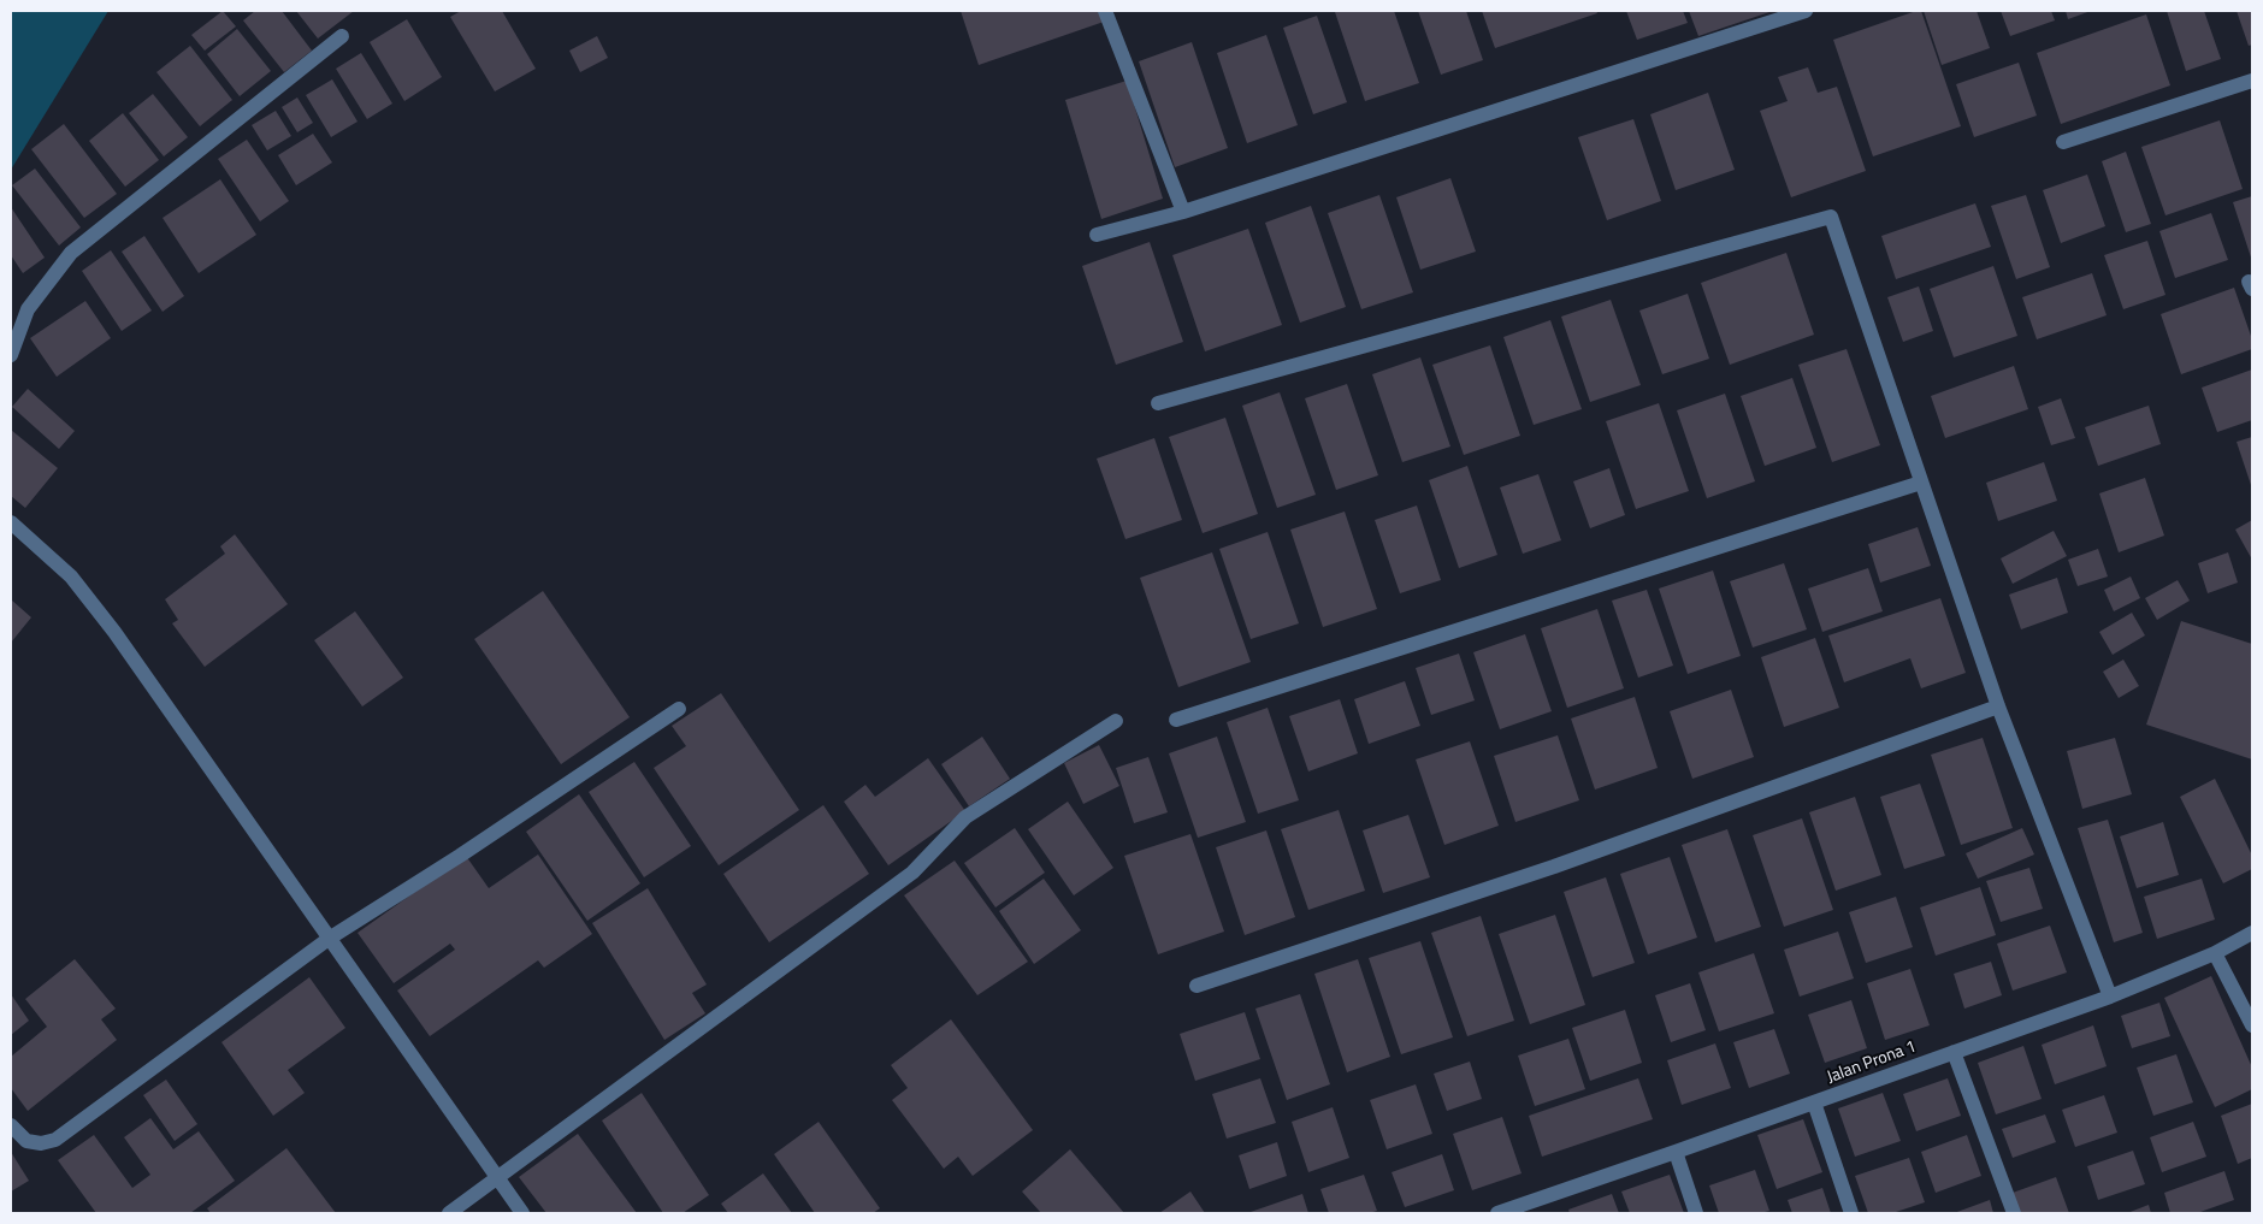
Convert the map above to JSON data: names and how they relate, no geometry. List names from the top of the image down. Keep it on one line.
{"streets":{"street":["Jalan Prona 1"]}}
